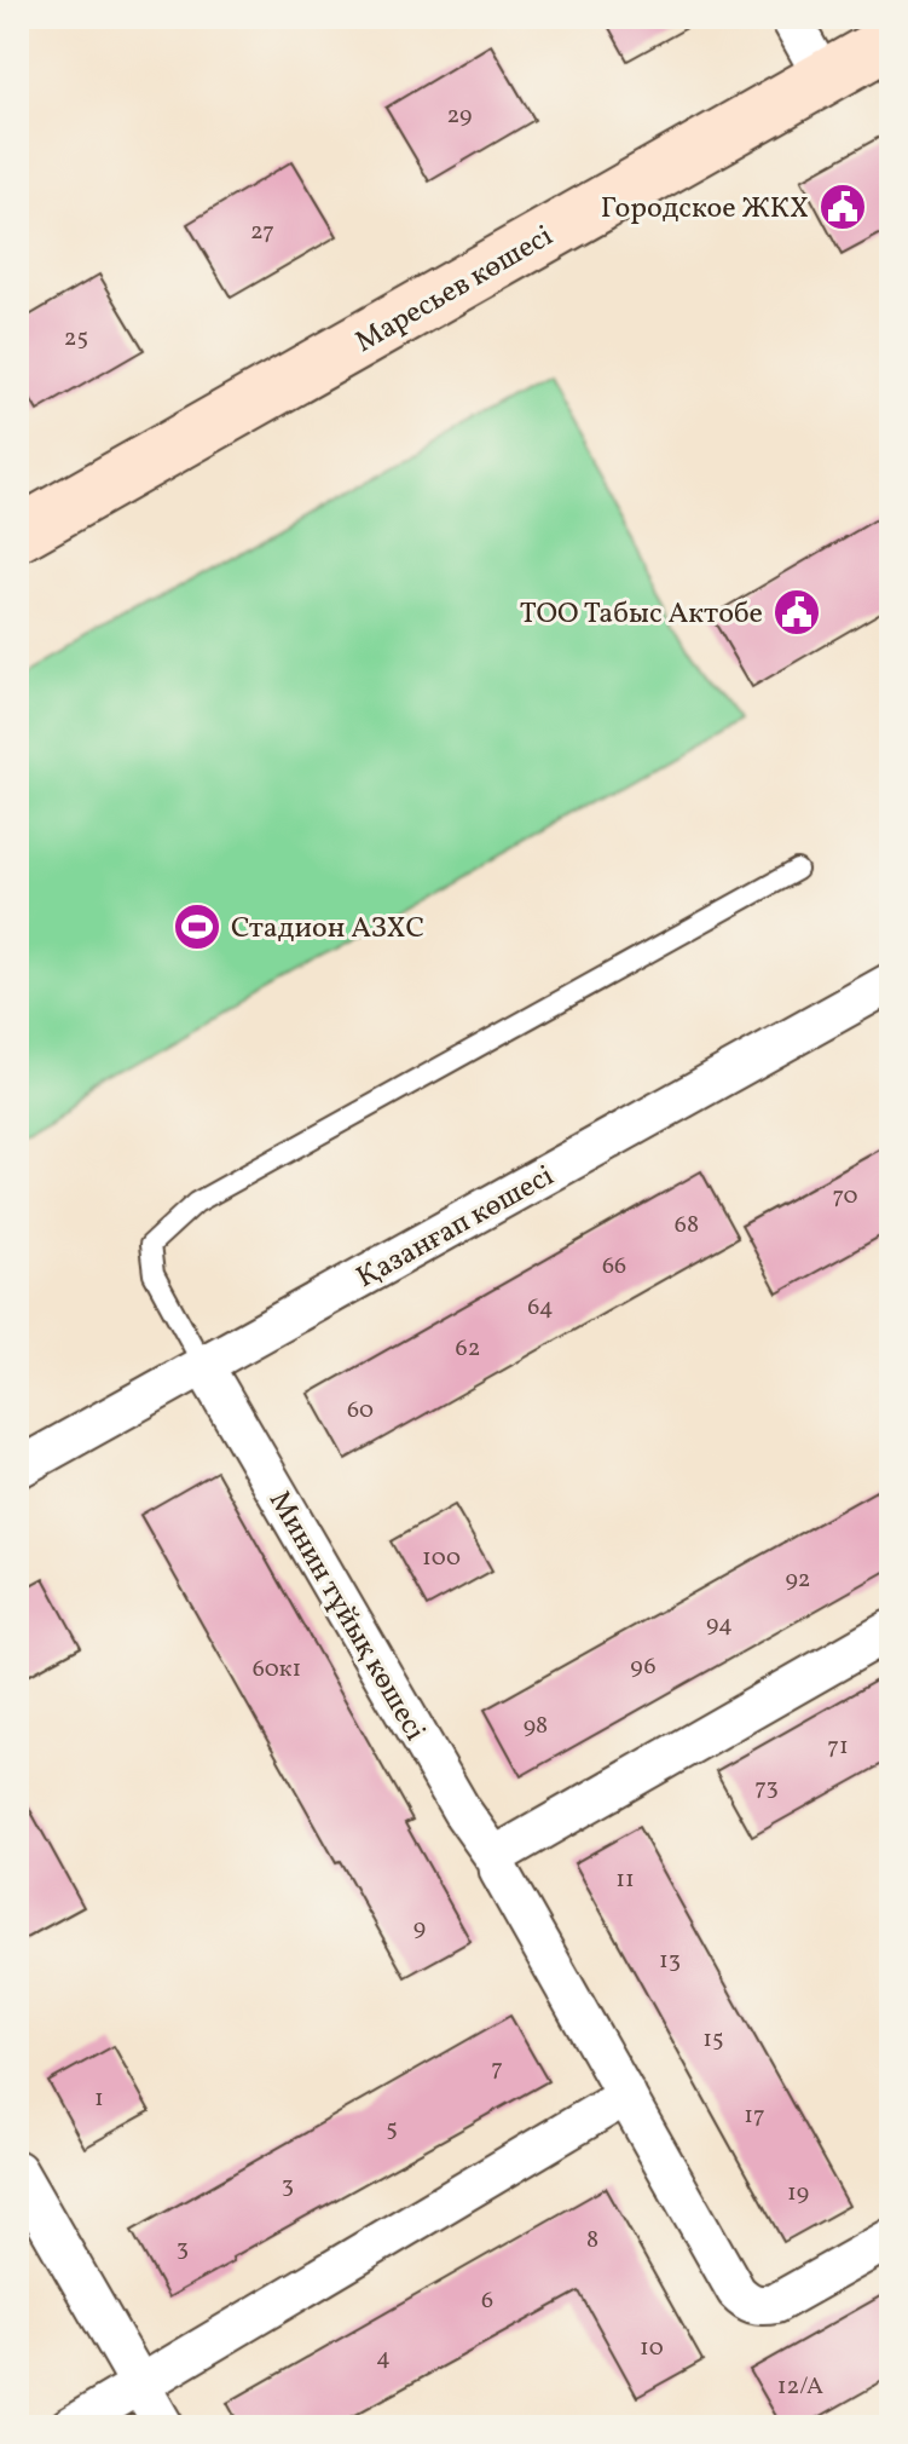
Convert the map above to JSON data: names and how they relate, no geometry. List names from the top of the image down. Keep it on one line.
{"streets":{"main road":["Маресьев көшесі"],"street":["Қазанғап көшесі","Минин тұйық көшесі"]},"crossings":[["Қазанғап көшесі","Минин тұйық көшесі"]],"places":{"public building":["Городское ЖКХ","ТОО Табыс Актобе"],"sports":["Стадион АЗХС"]},"house_numbers":["29","27","25","70","68","66","64","62","60","100","92","94","96","60к1","98","71","73","11","9","13","15","7","1","17","5","3","19","8","3","6","10","4","12/А"]}
